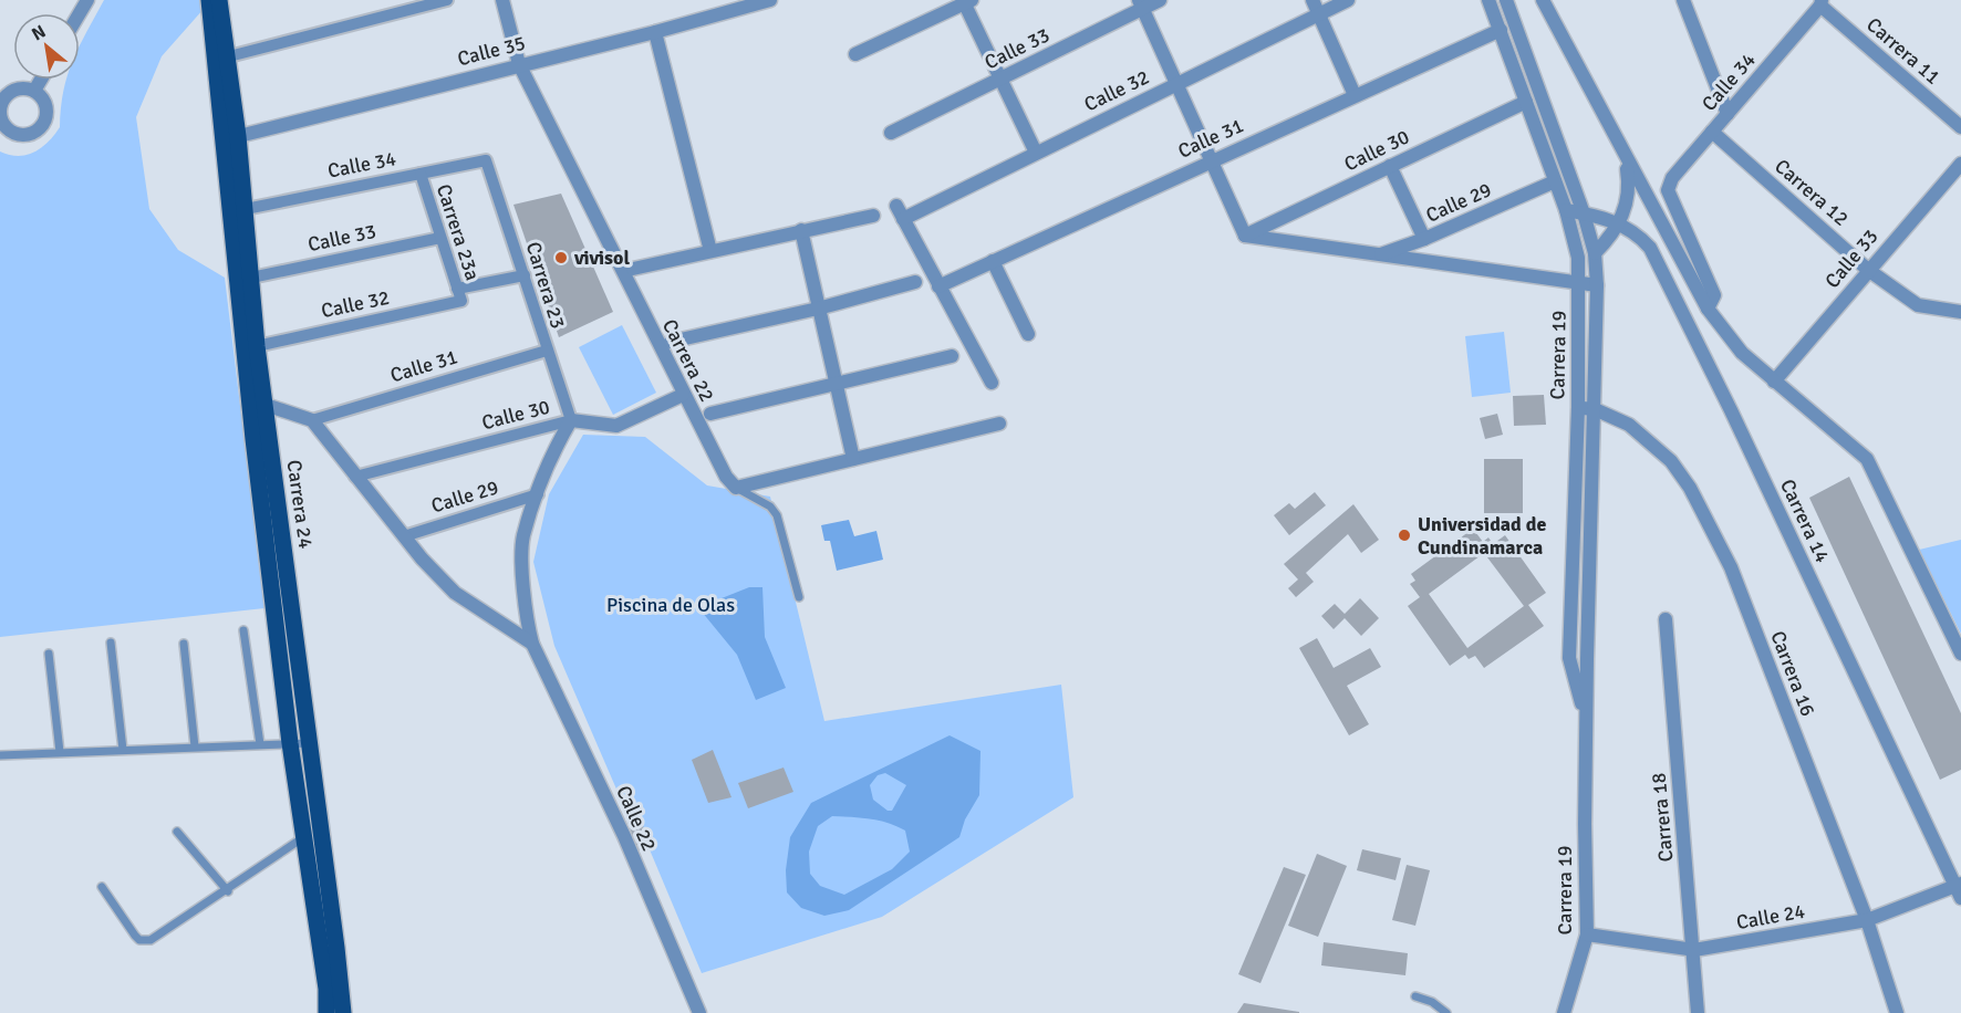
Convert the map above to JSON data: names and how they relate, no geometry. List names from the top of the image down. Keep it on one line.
{"streets":{"main road":["Carrera 24"],"street":["Calle 33","Calle 35","Carrera 11","Calle 34","Calle 32","Calle 31","Calle 30","Carrera 12","Calle 29","Carrera 23a","Carrera 23","Carrera 19","Carrera 22","Carrera 14","Carrera 16","Carrera 18","Calle 22","Calle 24"]},"crossings":[["Calle 33","Carrera 12"],["Calle 33","Carrera 23a"],["Calle 33","Carrera 24"],["Calle 35","Carrera 22"],["Calle 35","Carrera 24"],["Carrera 11","Calle 34"],["Calle 34","Carrera 12"],["Calle 34","Carrera 23a"],["Calle 34","Carrera 23"],["Calle 34","Carrera 24"],["Calle 32","Carrera 23a"],["Calle 32","Carrera 23"],["Calle 32","Carrera 24"],["Calle 31","Carrera 23"],["Calle 31","Carrera 19"],["Calle 30","Carrera 23"],["Calle 30","Carrera 19"],["Calle 30","Carrera 22"],["Calle 30","Calle 22"],["Calle 29","Carrera 19"],["Calle 29","Calle 22"],["Carrera 23","Calle 22"],["Carrera 19","Carrera 14"],["Carrera 19","Carrera 16"],["Carrera 19","Calle 24"],["Carrera 14","Calle 24"],["Carrera 16","Calle 24"],["Carrera 18","Calle 24"]],"parks":["Piscina de Olas"],"places":["vivisol","Universidad de Cundinamarca"],"north":"top left"}
